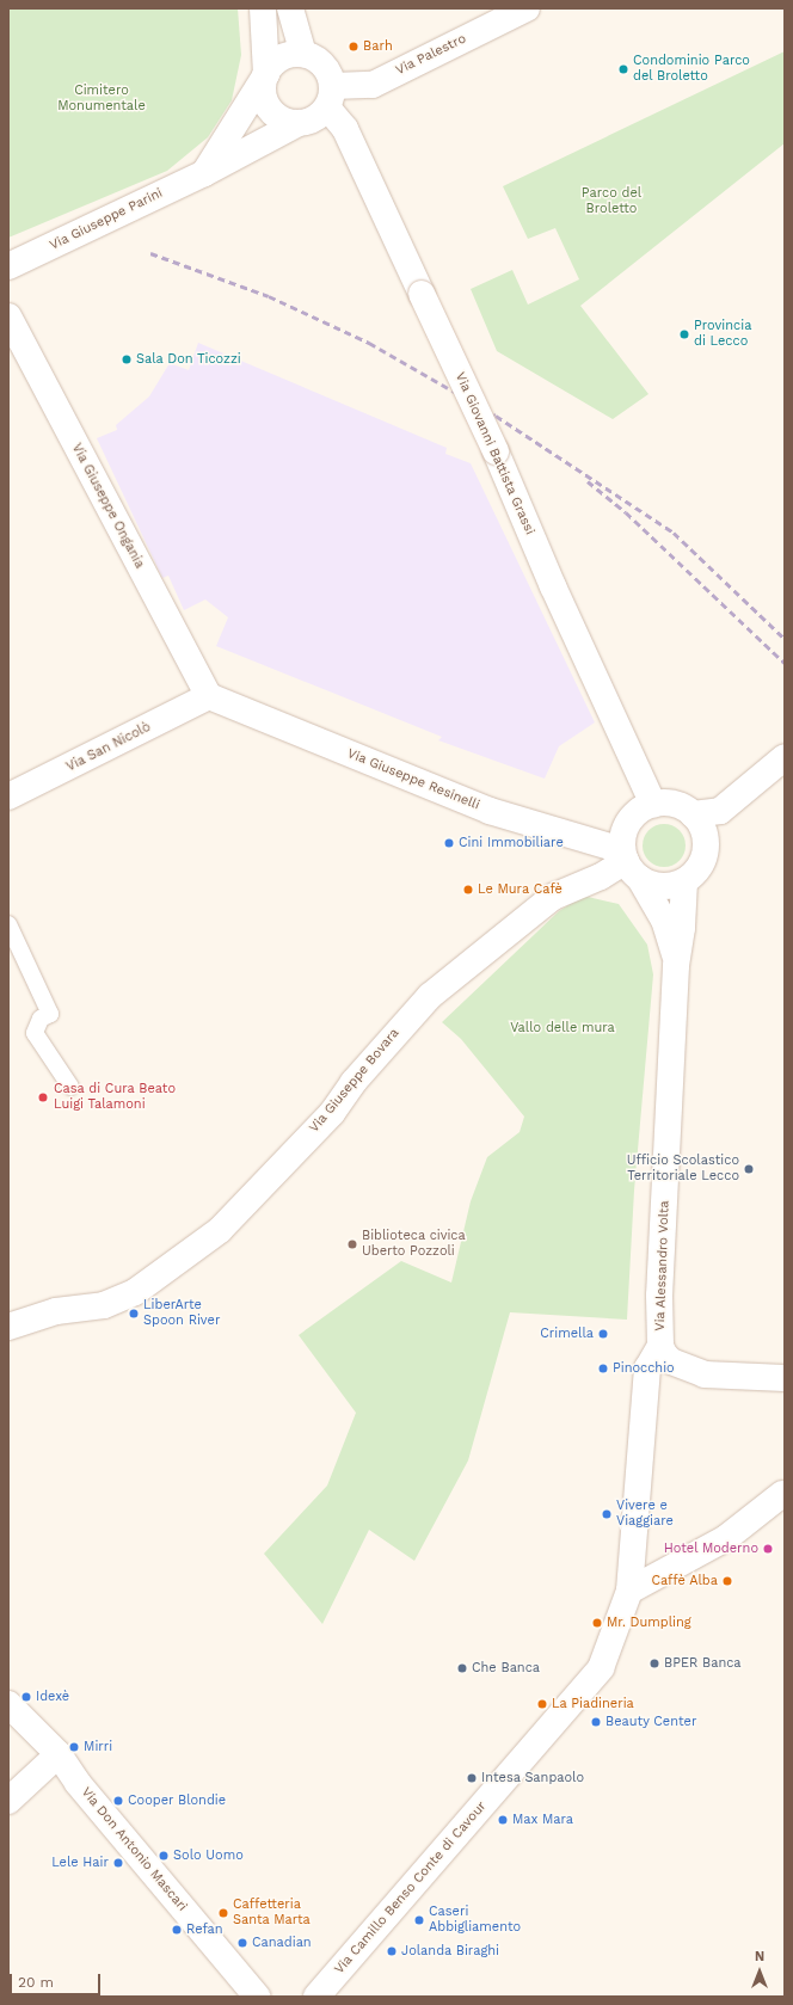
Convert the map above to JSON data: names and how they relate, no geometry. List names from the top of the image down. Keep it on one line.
{"streets":{"street":["Via Palestro","Via Giuseppe Parini","Via Giovanni Battista Grassi","Via Giuseppe Ongania","Via San Nicolò","Via Giuseppe Resinelli","Via Giuseppe Bovara","Via Alessandro Volta","Via Don Antonio Mascari","Via Camillo Benso Conte di Cavour"]},"crossings":[["Via Palestro","Via Giuseppe Parini"],["Via Palestro","Via Giovanni Battista Grassi"],["Via Giuseppe Parini","Via Giovanni Battista Grassi"],["Via Giovanni Battista Grassi","Via Giuseppe Resinelli"],["Via Giovanni Battista Grassi","Via Giuseppe Bovara"],["Via Giovanni Battista Grassi","Via Alessandro Volta"],["Via Giuseppe Ongania","Via San Nicolò"],["Via Giuseppe Ongania","Via Giuseppe Resinelli"],["Via San Nicolò","Via Giuseppe Resinelli"],["Via Giuseppe Resinelli","Via Giuseppe Bovara"],["Via Giuseppe Resinelli","Via Alessandro Volta"],["Via Giuseppe Bovara","Via Alessandro Volta"],["Via Alessandro Volta","Via Camillo Benso Conte di Cavour"]],"parks":["Cimitero Monumentale","Parco del Broletto","Vallo delle mura"],"places":["Barh","Condominio Parco del Broletto","Provincia di Lecco","Sala Don Ticozzi","Cini Immobiliare","Le Mura Cafè","Casa di Cura Beato Luigi Talamoni","Ufficio Scolastico Territoriale Lecco","Biblioteca civica Uberto Pozzoli","LiberArte Spoon River","Crimella","Pinocchio","Vivere e Viaggiare","Hotel Moderno","Caffè Alba","Mr. Dumpling","BPER Banca","Che Banca","Idexè","La Piadineria","Beauty Center","Mirri","Intesa Sanpaolo","Cooper Blondie","Max Mara","Solo Uomo","Lele Hair","Caffetteria Santa Marta","Caseri Abbigliamento","Refan","Canadian","Jolanda Biraghi"],"scale_bar":"20 m","north":"top"}
